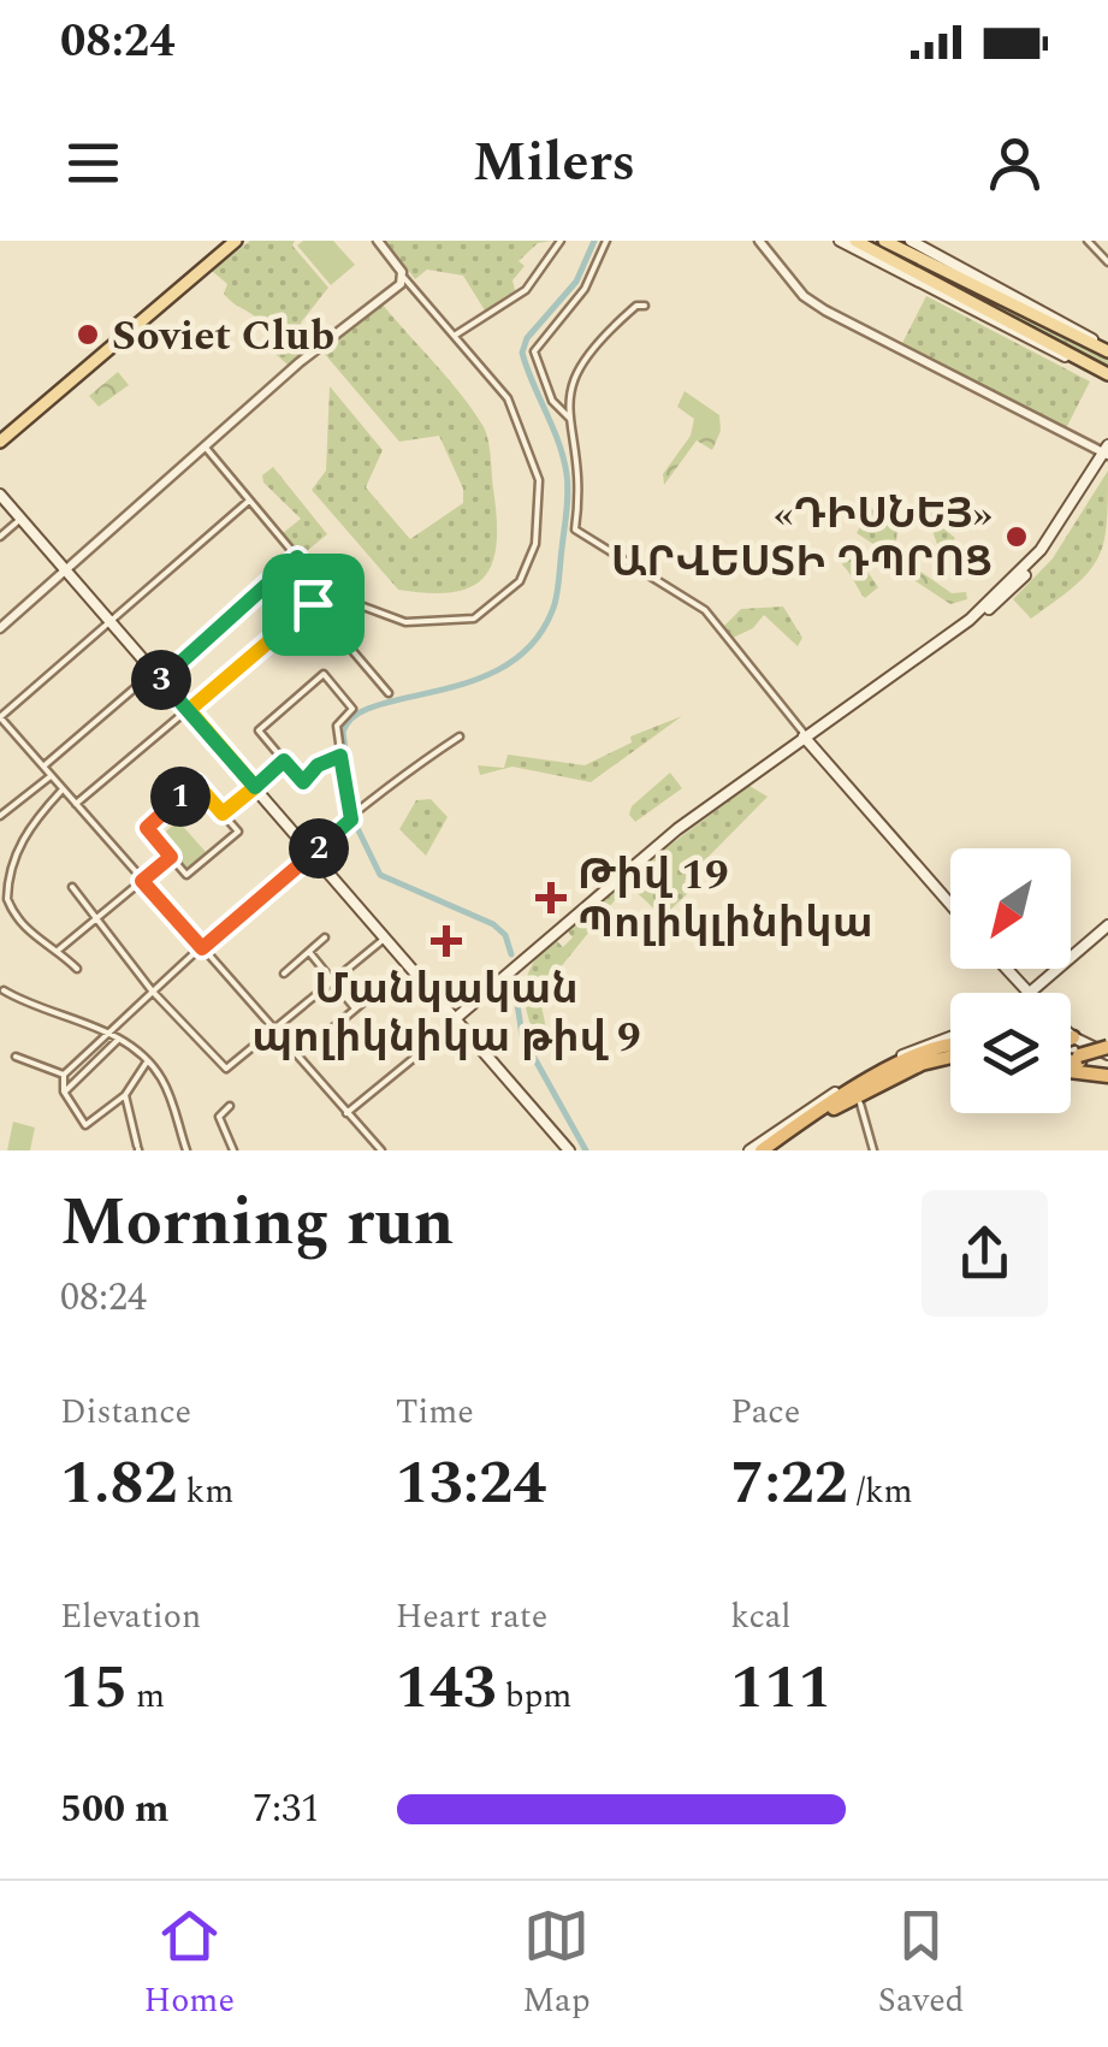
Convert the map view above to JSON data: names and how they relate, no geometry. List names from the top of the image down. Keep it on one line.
{"places":{"other":["Soviet Club","«ԴԻՍՆԵՅ» ԱՐՎԵՍՏԻ ԴՊՐՈՑ"],"health":["Թիվ 19 Պոլիկլինիկա","Մանկական պոլիկնիկա թիվ 9"]},"north":"bottom left","page":{"status":"08:24","header":"Milers","pins":["3","1","2"],"heading":["Morning run","08:24"],"stats":[["Distance","1.82 km"],["Time","13:24"],["Pace","7:22 /km"],["Elevation","15 m"],["Heart rate","143 bpm"],["kcal","111"]],"list":[{"name":"500 m","note":"7:31"}],"tabs":["Home","Map","Saved"]}}
